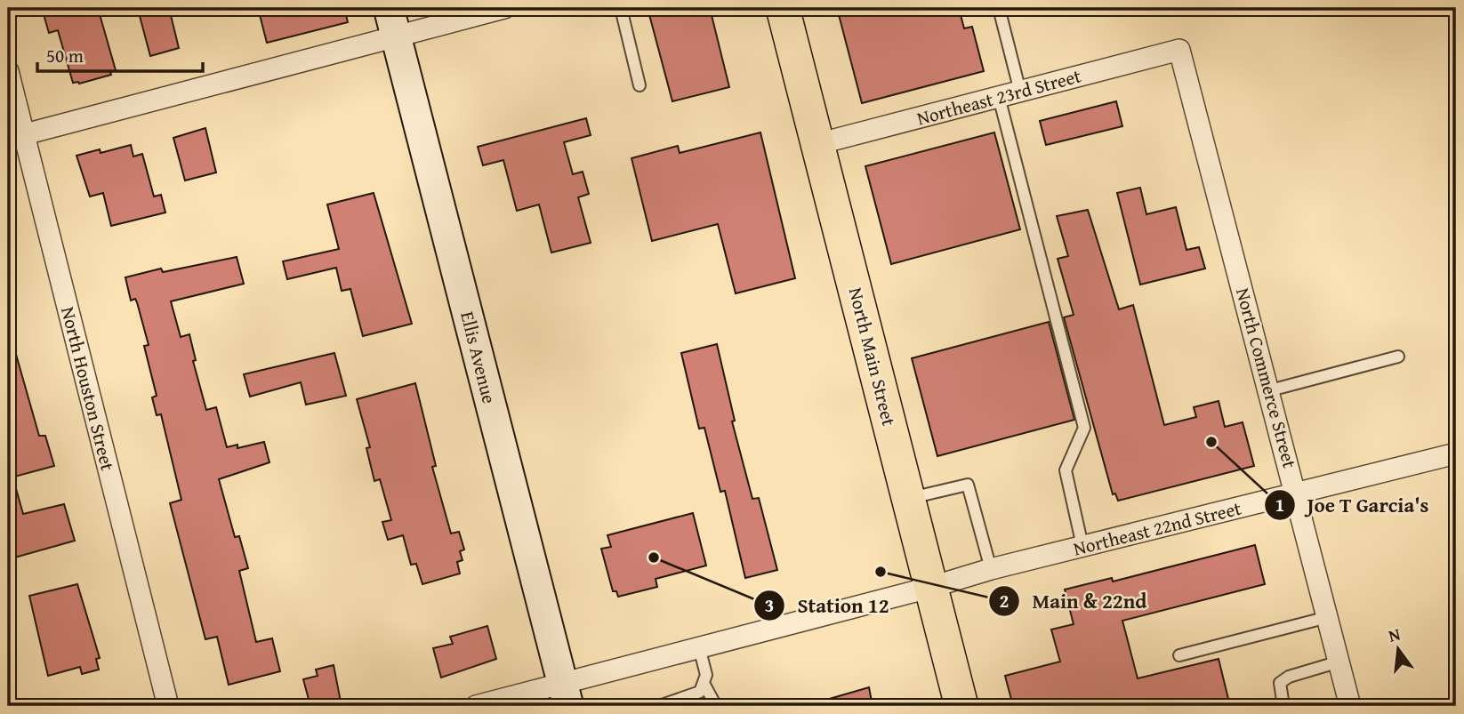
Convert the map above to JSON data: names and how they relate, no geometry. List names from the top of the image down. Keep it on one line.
{"streets":{"main road":["North Main Street"],"street":["Northeast 23rd Street","Ellis Avenue","North Commerce Street","North Houston Street","Northeast 22nd Street"]},"crossings":[["Northeast 23rd Street","North Main Street"],["Northeast 23rd Street","North Commerce Street"],["North Main Street","Northeast 22nd Street"],["Ellis Avenue","Northeast 22nd Street"],["North Commerce Street","Northeast 22nd Street"]],"places":["Joe T Garcia's","Station 12","Main & 22nd"],"scale_bar":"50 m","north":"top"}
